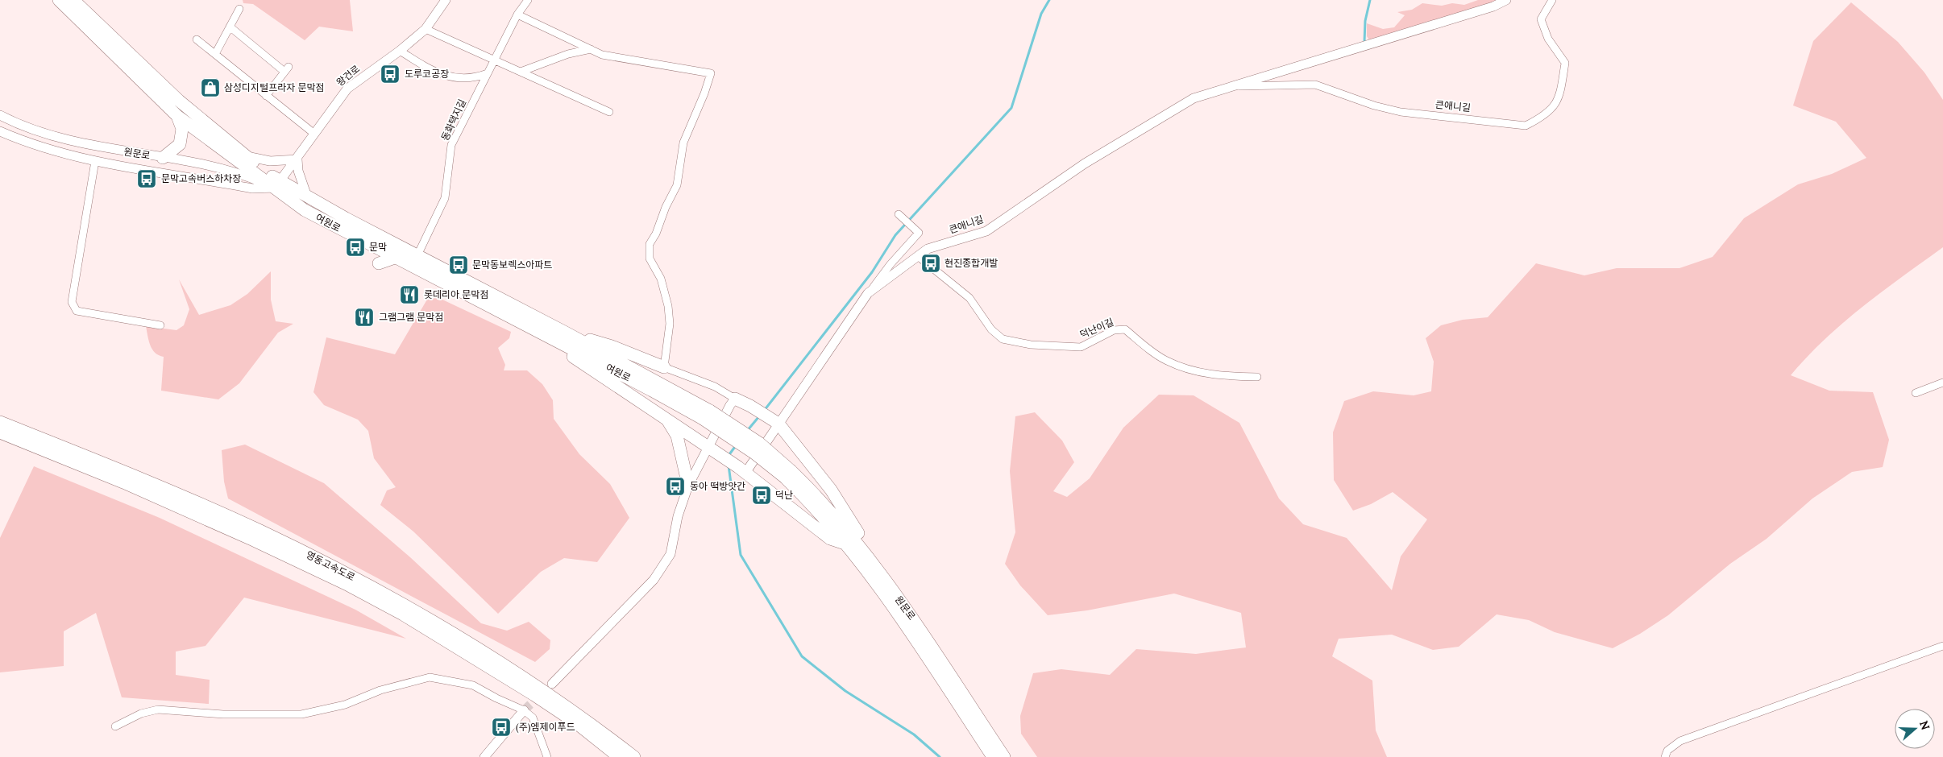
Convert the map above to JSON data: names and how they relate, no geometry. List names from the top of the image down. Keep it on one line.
{"streets":{"highway":["원문로","여원로","영동고속도로"],"street":["왕건로","큰애니길","동화택지길","덕난이길"]},"crossings":[["왕건로","원문로"],["왕건로","여원로"],["큰애니길","덕난이길"],["동화택지길","여원로"],["원문로","여원로"]],"places":{"bus stop":["도루코공장","문막고속버스하차장","문막","현진종합개발","문막동보렉스아파트","동아 떡방앗간","덕난","(주)엠제이푸드"],"shop":["삼성디지털프라자 문막점"],"restaurant":["롯데리아 문막점","그램그램 문막점"]},"north":"right"}
